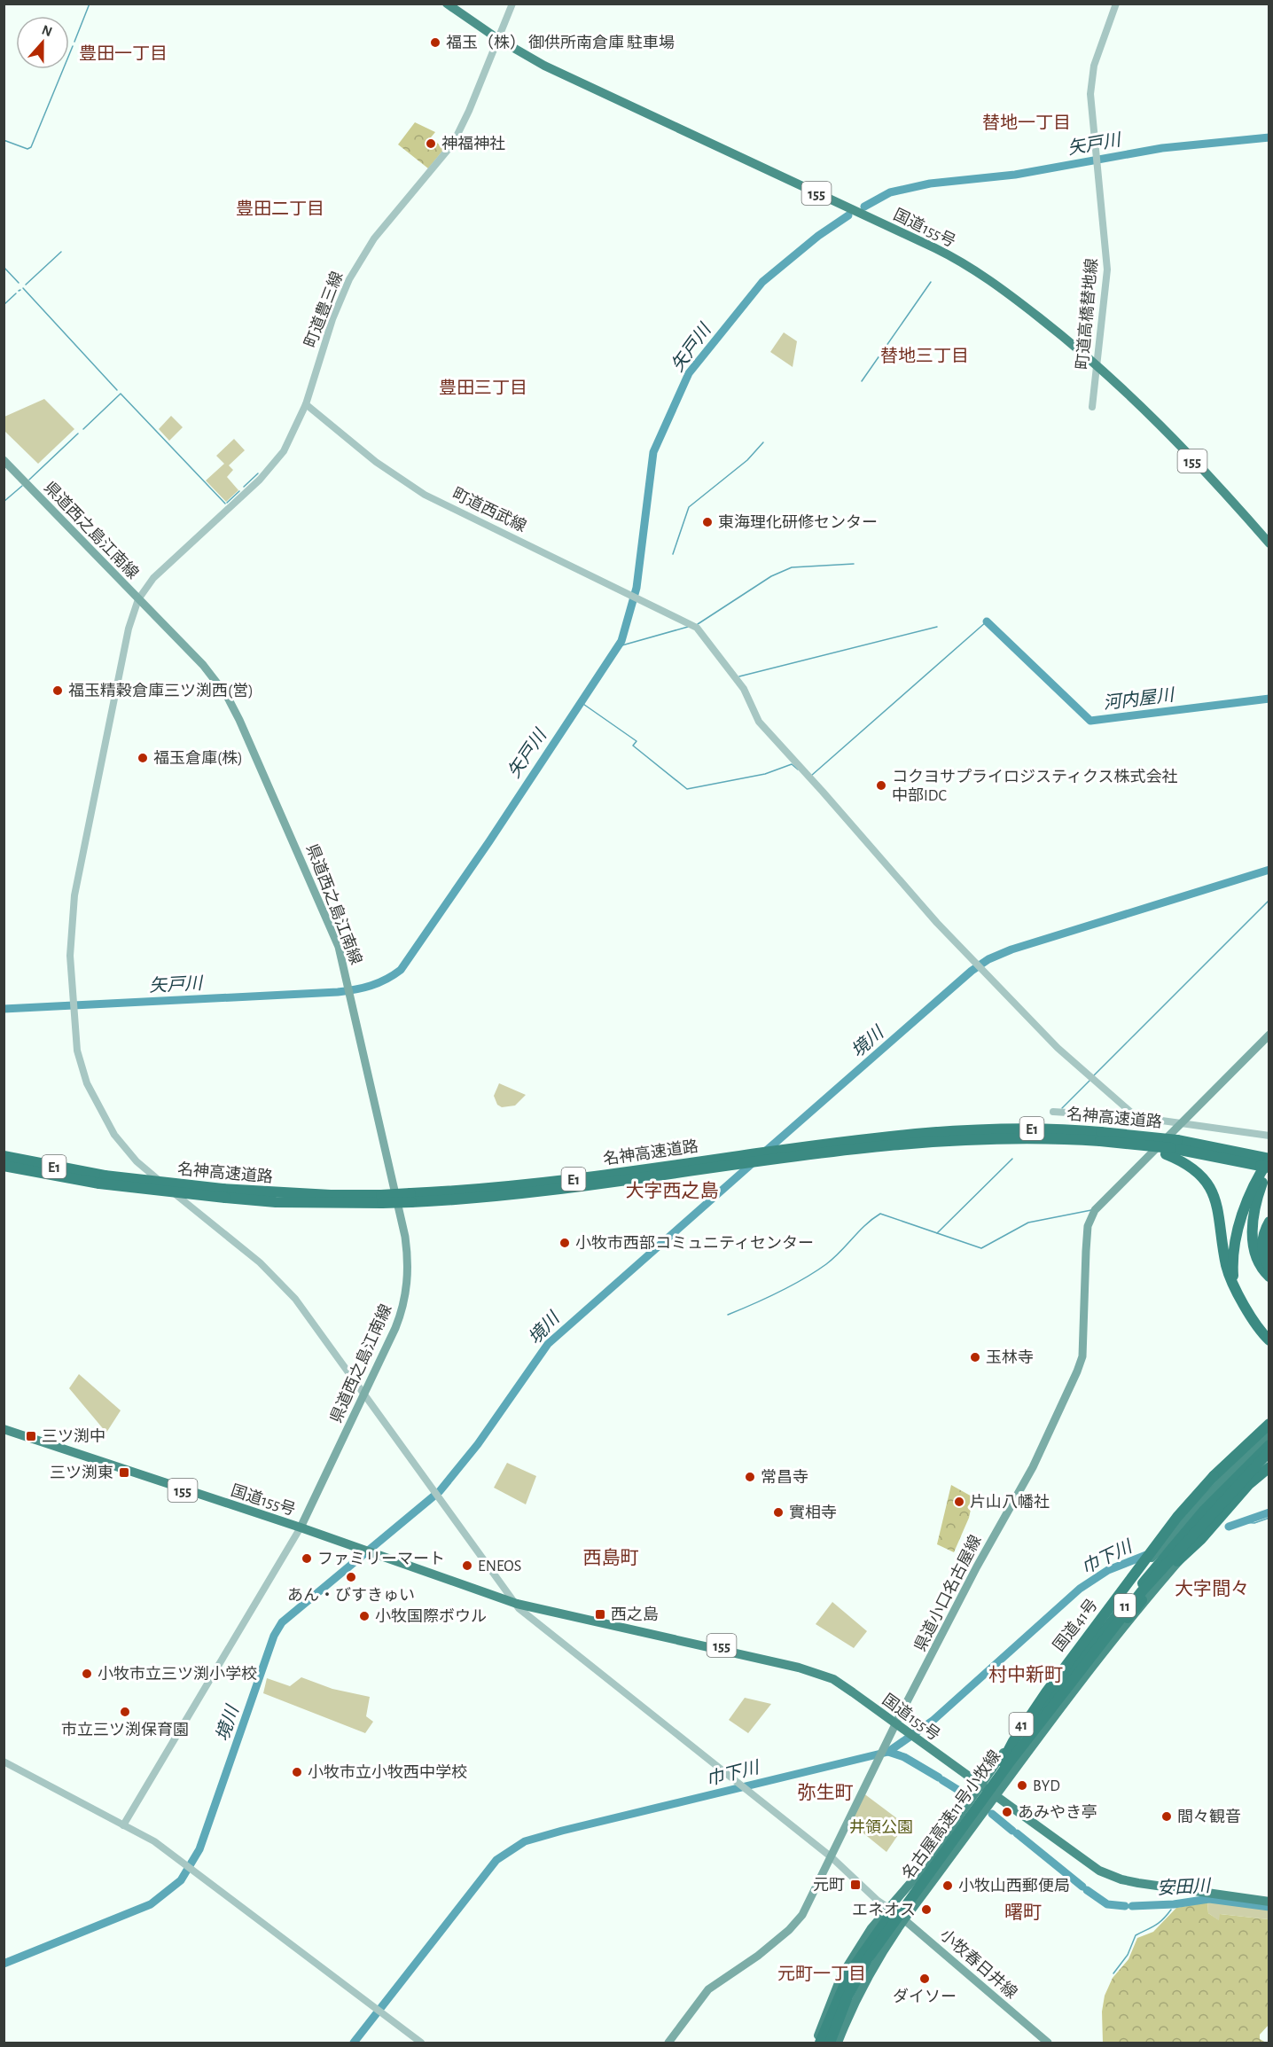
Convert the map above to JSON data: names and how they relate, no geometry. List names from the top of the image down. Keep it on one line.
{"streets":{"highway":["155","国道155号","名神高速道路","E1","11","国道41号","41","名古屋高速11号小牧線"],"main road":["県道西之島江南線","県道小口名古屋線","小牧春日井線"],"street":["町道豊三線","町道高橋替地線","町道西武線"]},"crossings":[["国道155号","町道豊三線"],["国道155号","町道高橋替地線"],["国道155号","県道西之島江南線"],["国道155号","県道小口名古屋線"],["国道155号","国道41号"],["国道155号","41"],["町道豊三線","町道西武線"],["町道豊三線","県道西之島江南線"],["町道豊三線","県道小口名古屋線"],["町道豊三線","国道41号"],["町道豊三線","小牧春日井線"],["11","名古屋高速11号小牧線"],["国道41号","名古屋高速11号小牧線"],["国道41号","小牧春日井線"],["41","小牧春日井線"]],"districts":["豊田一丁目","替地一丁目","豊田二丁目","替地三丁目","豊田三丁目","大字西之島","西島町","大字間々","村中新町","弥生町","曙町","元町一丁目"],"water":["矢戸川","河内屋川","境川","巾下川","安田川"],"parks":["井領公園"],"places":{"other":["福玉（株） 御供所南倉庫 駐車場","神福神社","東海理化研修センター","福玉精穀倉庫三ツ渕西(営)","福玉倉庫(株)","コクヨサプライロジスティクス株式会社 中部IDC","小牧市西部コミュニティセンター","玉林寺","常昌寺","片山八幡社","實相寺","ファミリーマート","ENEOS","あん・びすきゅい","小牧国際ボウル","小牧市立三ツ渕小学校","市立三ツ渕保育園","小牧市立小牧西中学校","BYD","あみやき亭","間々観音","小牧山西郵便局","エネオス","ダイソー"],"transit":["三ツ渕中","三ツ渕東","西之島","元町"]},"north":"top"}
